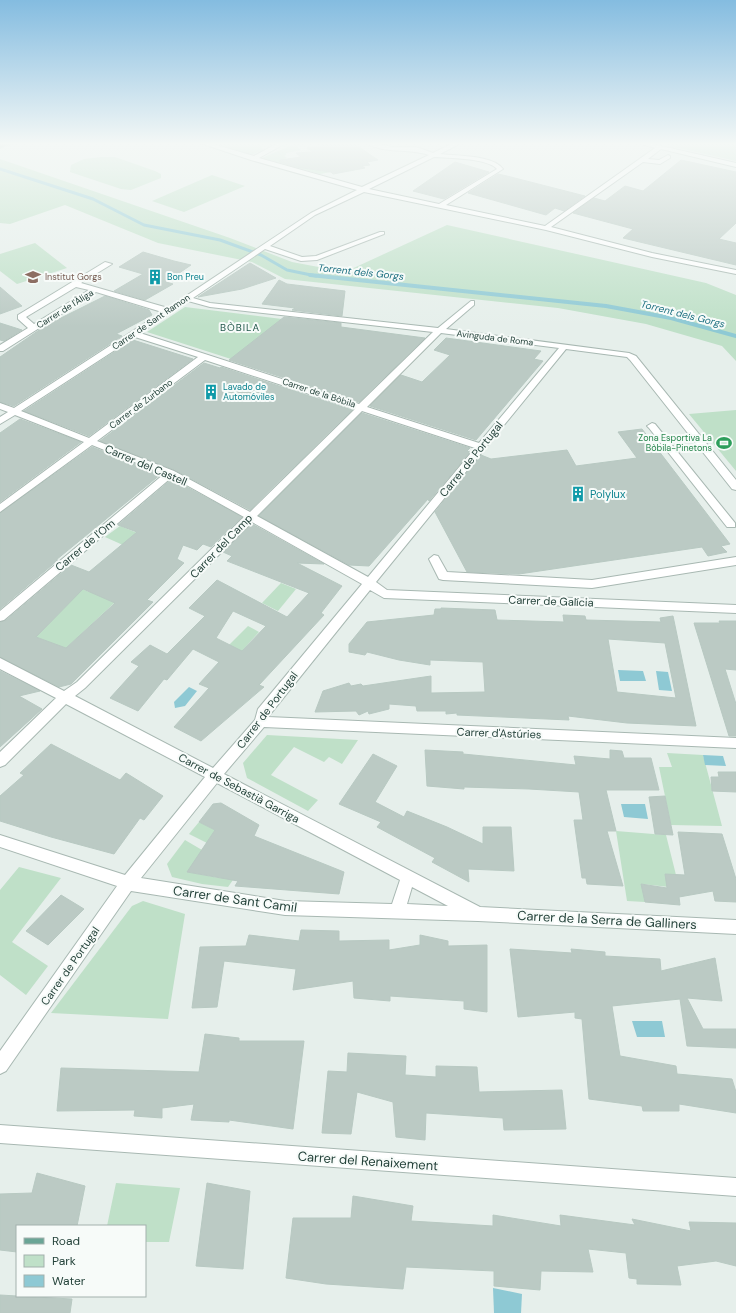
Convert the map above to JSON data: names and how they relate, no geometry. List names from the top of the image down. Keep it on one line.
{"streets":{"street":["Carrer de l'Àliga","Carrer de Sant Ramon","Avinguda de Roma","Carrer de la Bòbila","Carrer de Zurbano","Carrer de Portugal","Carrer del Castell","Carrer de l'Om","Carrer del Camp","Carrer de Galícia","Carrer d'Astúries","Carrer de Sebastià Garriga","Carrer de Sant Camil","Carrer de la Serra de Galliners","Carrer del Renaixement"]},"crossings":[["Carrer de l'Àliga","Carrer de Sant Ramon"],["Carrer de Sant Ramon","Avinguda de Roma"],["Carrer de Sant Ramon","Carrer de la Bòbila"],["Carrer de Sant Ramon","Carrer del Castell"],["Avinguda de Roma","Carrer de Portugal"],["Avinguda de Roma","Carrer del Camp"],["Carrer de la Bòbila","Carrer de Zurbano"],["Carrer de la Bòbila","Carrer de Portugal"],["Carrer de la Bòbila","Carrer del Camp"],["Carrer de Zurbano","Carrer del Castell"],["Carrer de Portugal","Carrer del Castell"],["Carrer de Portugal","Carrer de Galícia"],["Carrer de Portugal","Carrer d'Astúries"],["Carrer de Portugal","Carrer de Sebastià Garriga"],["Carrer de Portugal","Carrer de Sant Camil"],["Carrer del Castell","Carrer de l'Om"],["Carrer del Castell","Carrer del Camp"],["Carrer del Castell","Carrer de Galícia"],["Carrer del Camp","Carrer de Sebastià Garriga"],["Carrer de Sebastià Garriga","Carrer de Sant Camil"],["Carrer de Sebastià Garriga","Carrer de la Serra de Galliners"],["Carrer de Sant Camil","Carrer de la Serra de Galliners"]],"districts":["BÒBILA"],"water":["Torrent dels Gorgs"],"places":{"school or university":["Institut Gorgs"],"building":["Bon Preu","Lavado de Automóviles","Polylux"],"sports":["Zona Esportiva La Bòbila-Pinetons"]},"legend":["Road","Park","Water"]}
